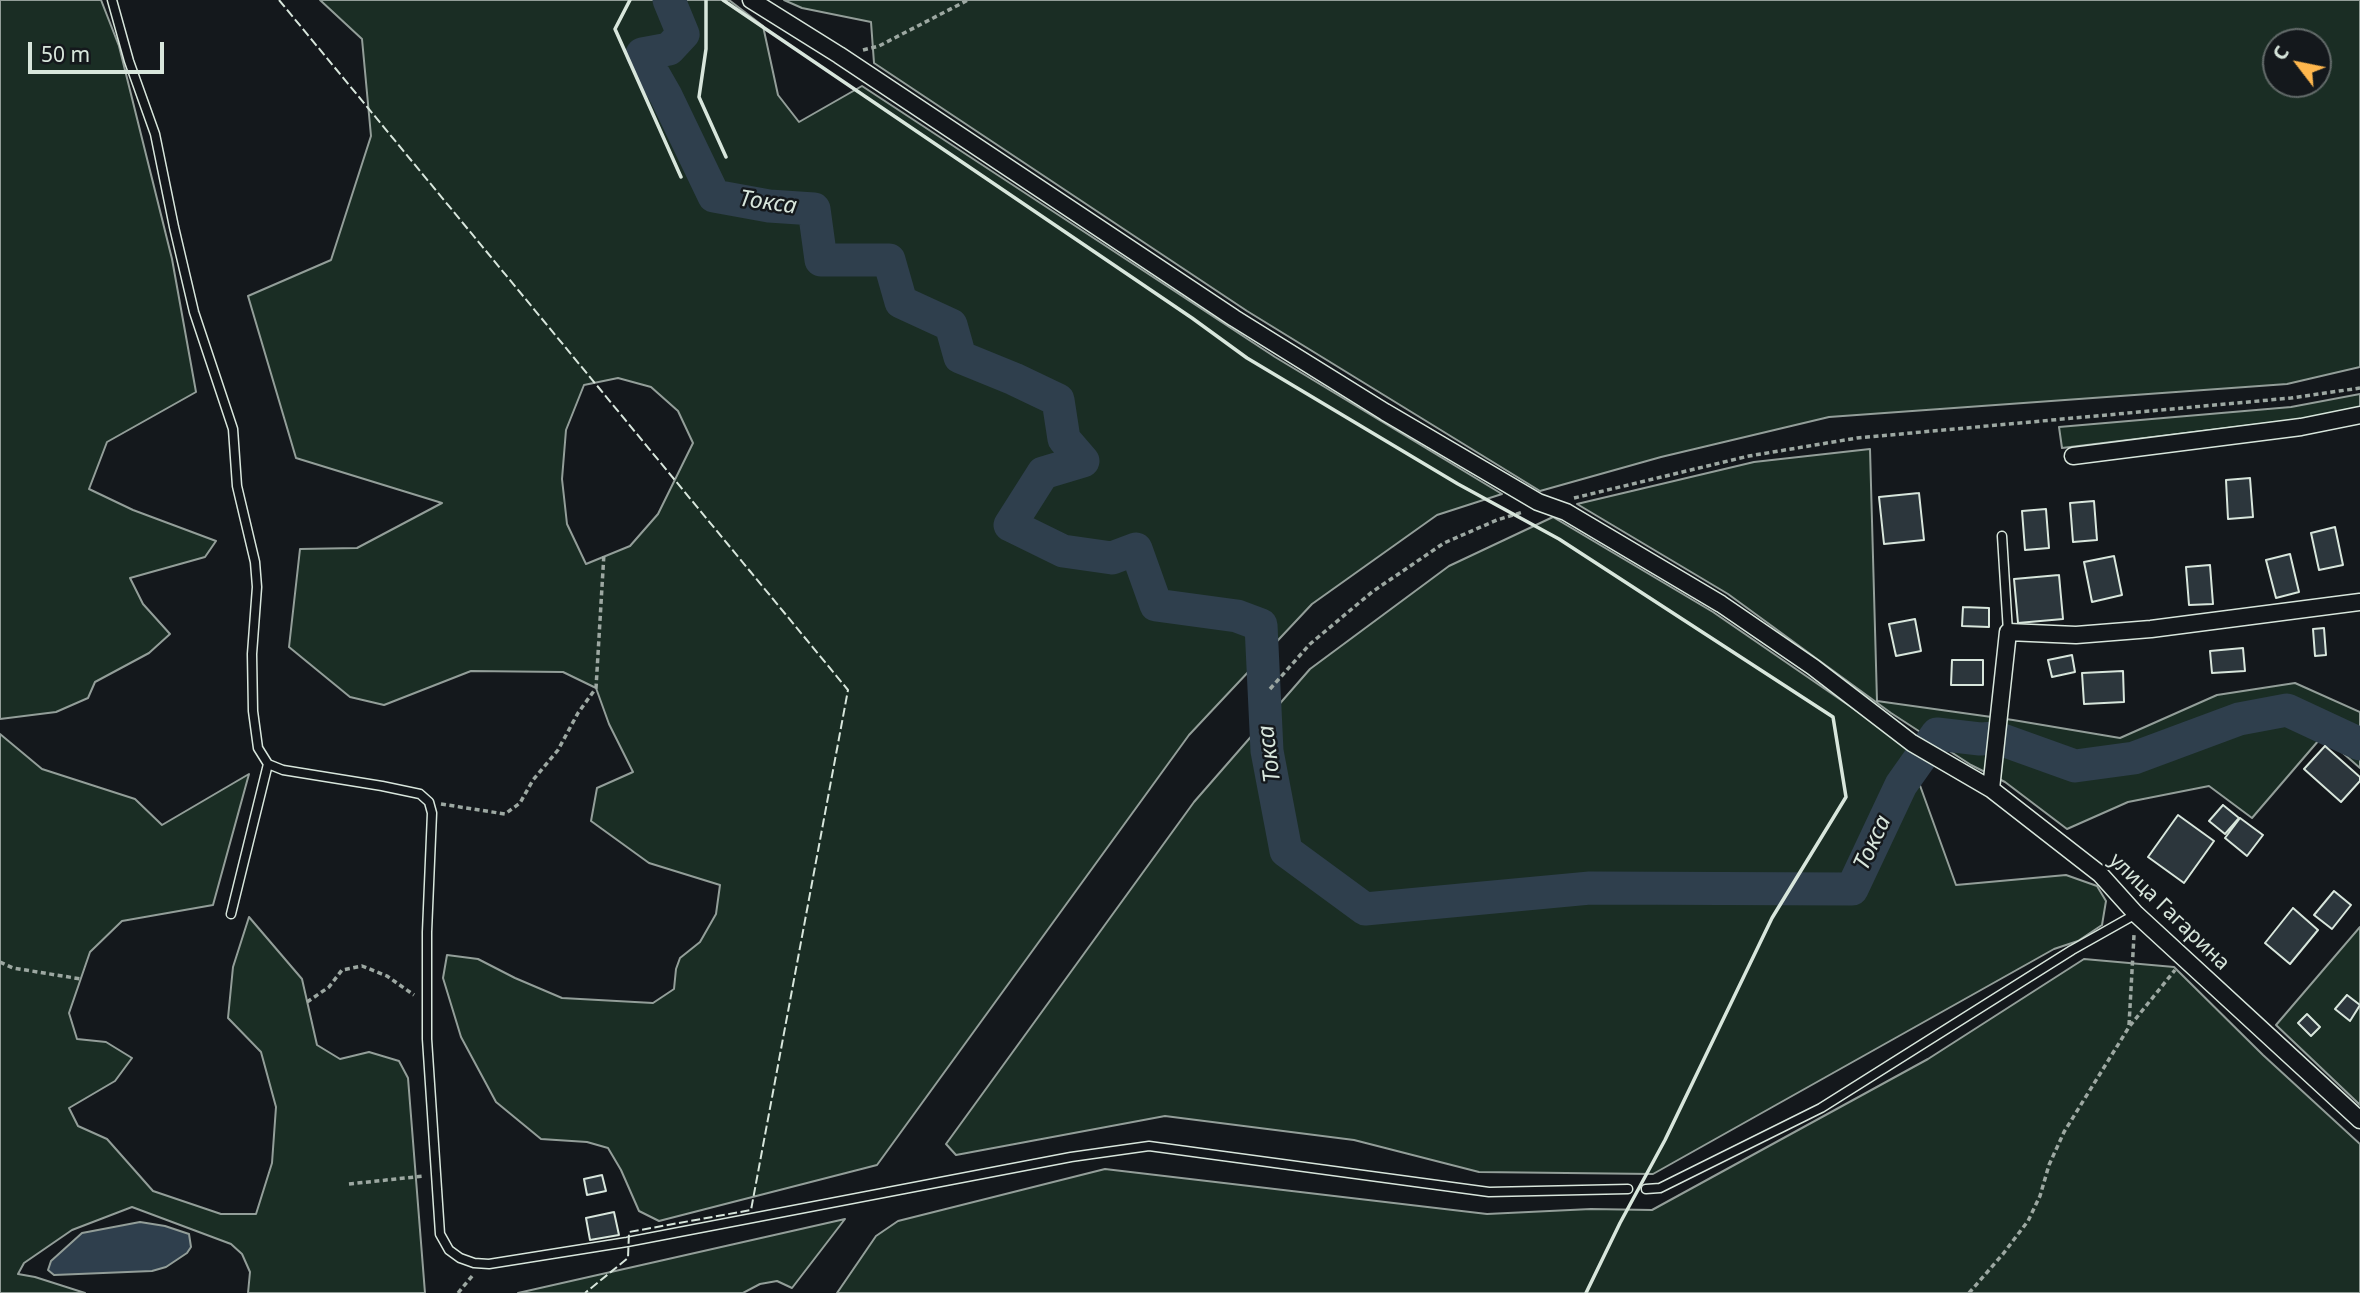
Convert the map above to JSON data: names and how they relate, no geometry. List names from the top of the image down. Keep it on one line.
{"streets":{"street":["улица Гагарина"]},"water":["Токса"],"scale_bar":"50 m","north":"top left"}
